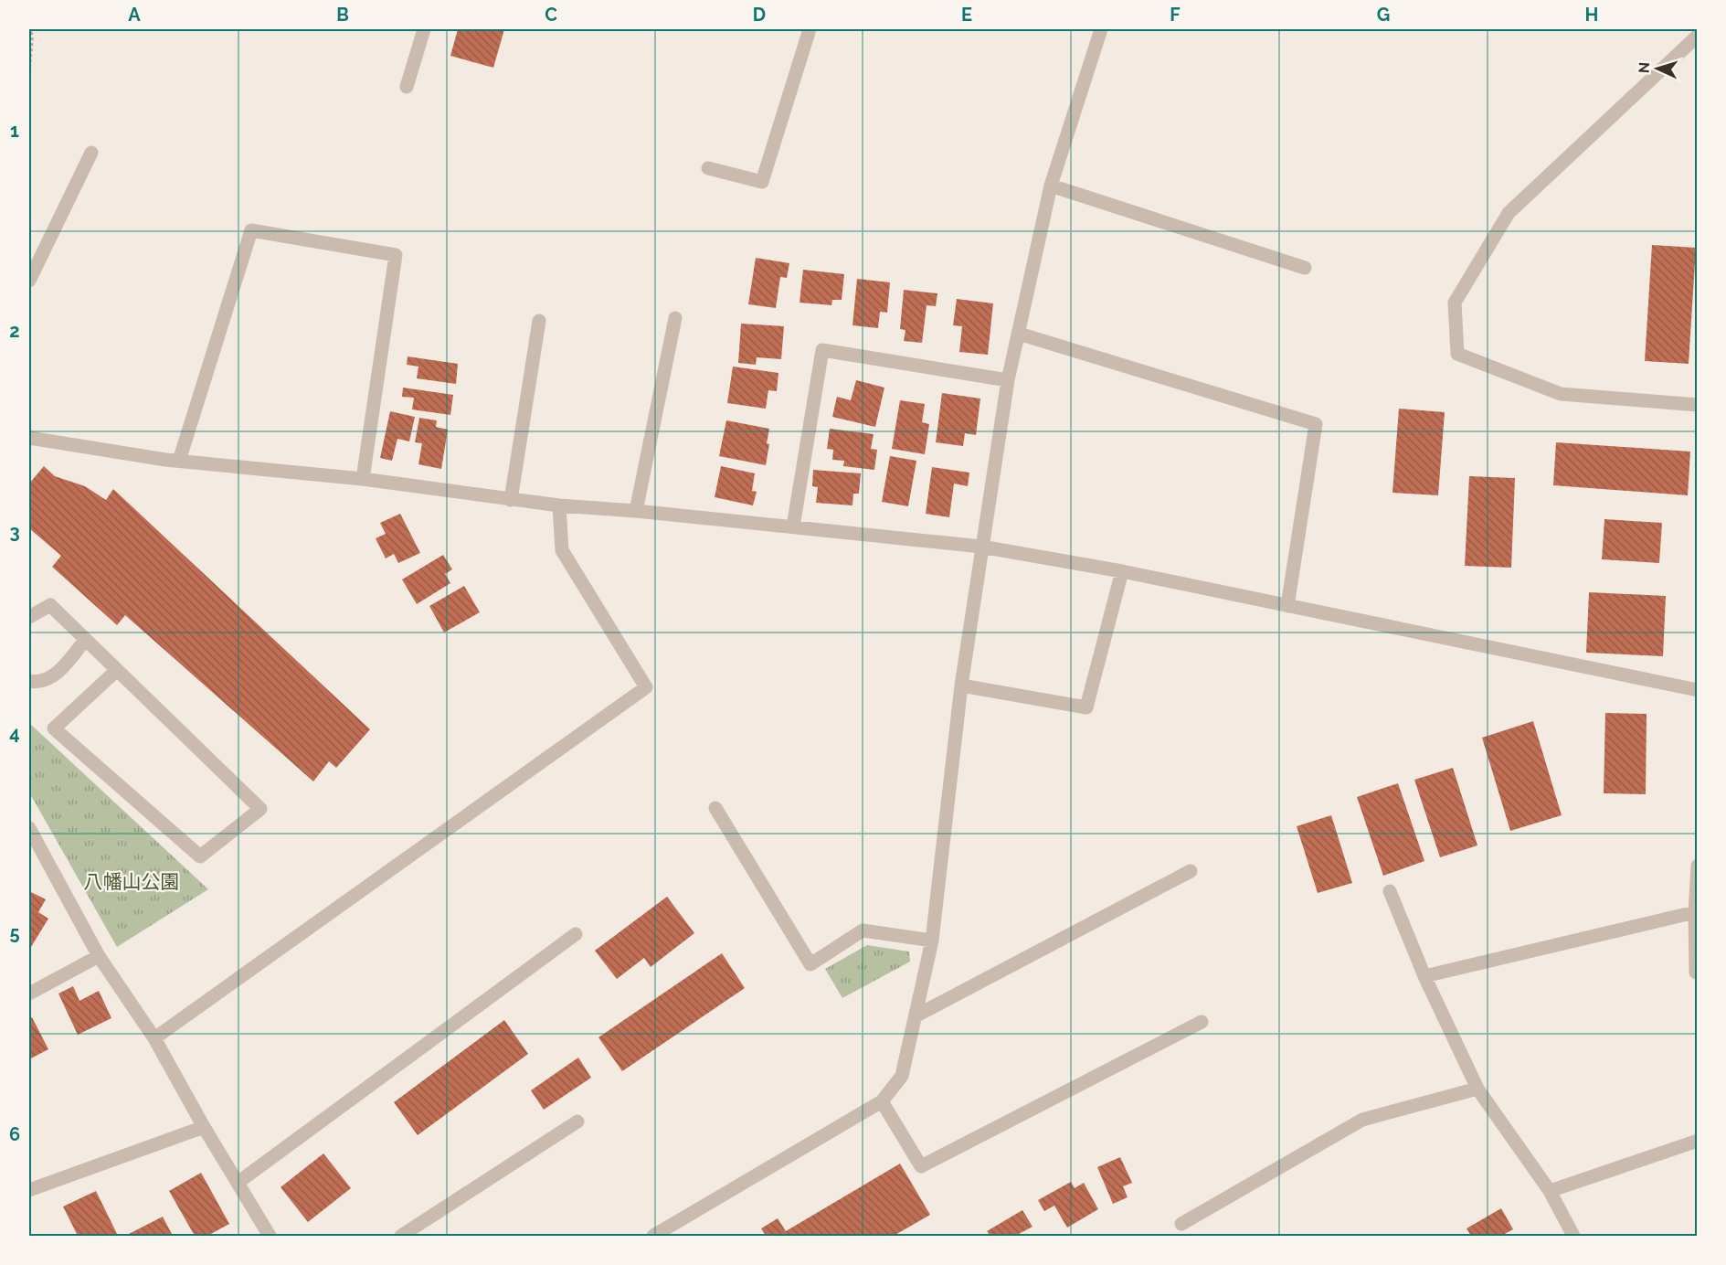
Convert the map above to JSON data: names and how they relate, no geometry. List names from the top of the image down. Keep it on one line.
{"parks":["八幡山公園"],"north":"left","grid":{"columns":["A","B","C","D","E","F","G","H"],"rows":["1","2","3","4","5","6"]}}
